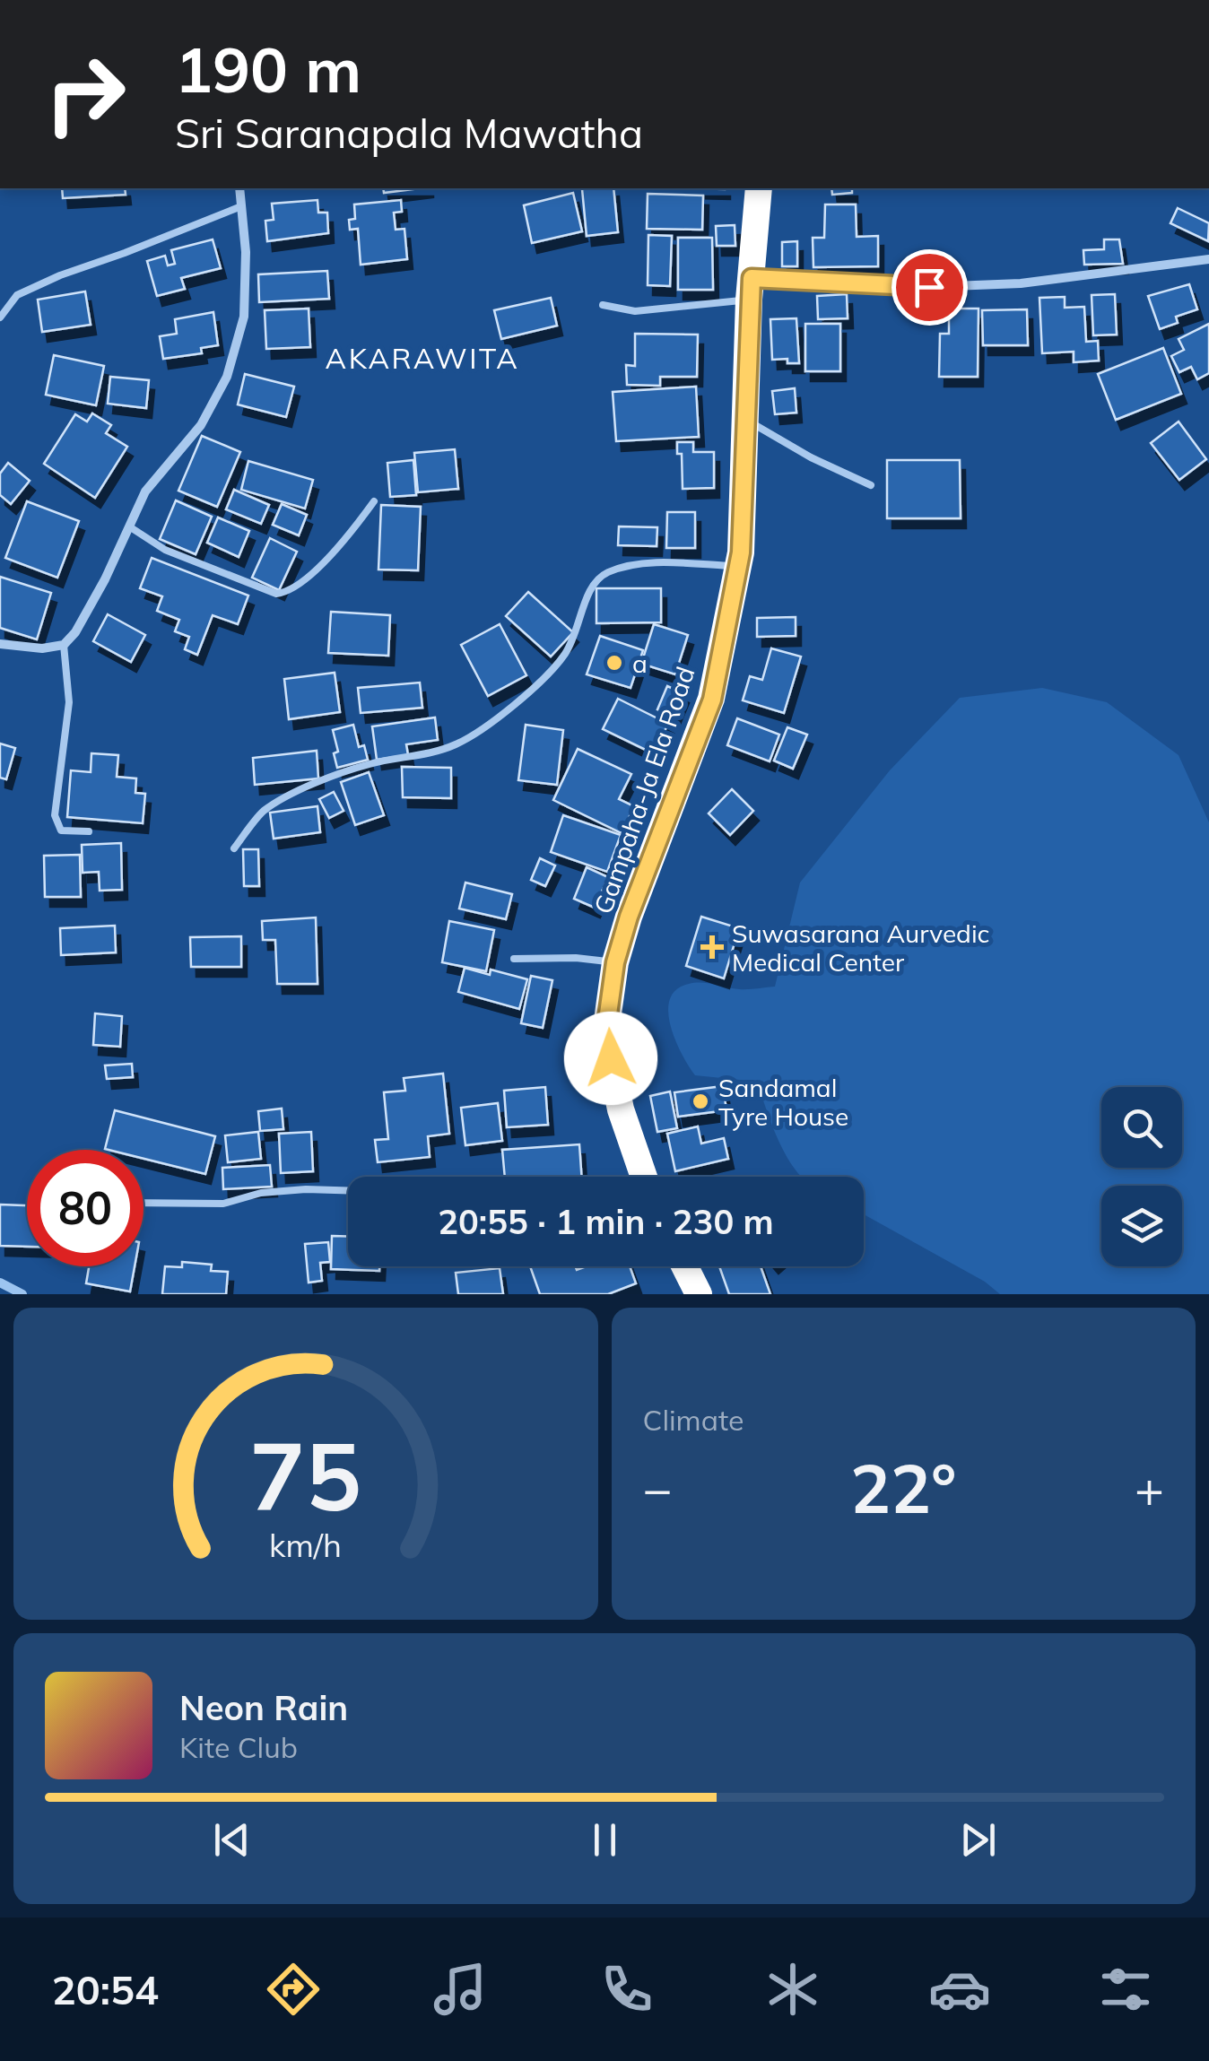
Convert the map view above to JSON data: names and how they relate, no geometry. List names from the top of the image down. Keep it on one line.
{"streets":{"highway":["Gampaha-Ja Ela Road"]},"districts":["AKARAWITA"],"places":{"other":["a","Sandamal Tyre House"],"health":["Suwasarana Aurvedic Medical Center"]},"page":{"turn":["190 m","Sri Saranapala Mawatha"],"limit":"80","trip":"20:55 · 1 min · 230 m","tile":"Climate","heat":["−","22°","+"],"song":["Neon Rain","Kite Club"],"tabs":"20:54","gauge":["75","km/h"]}}
